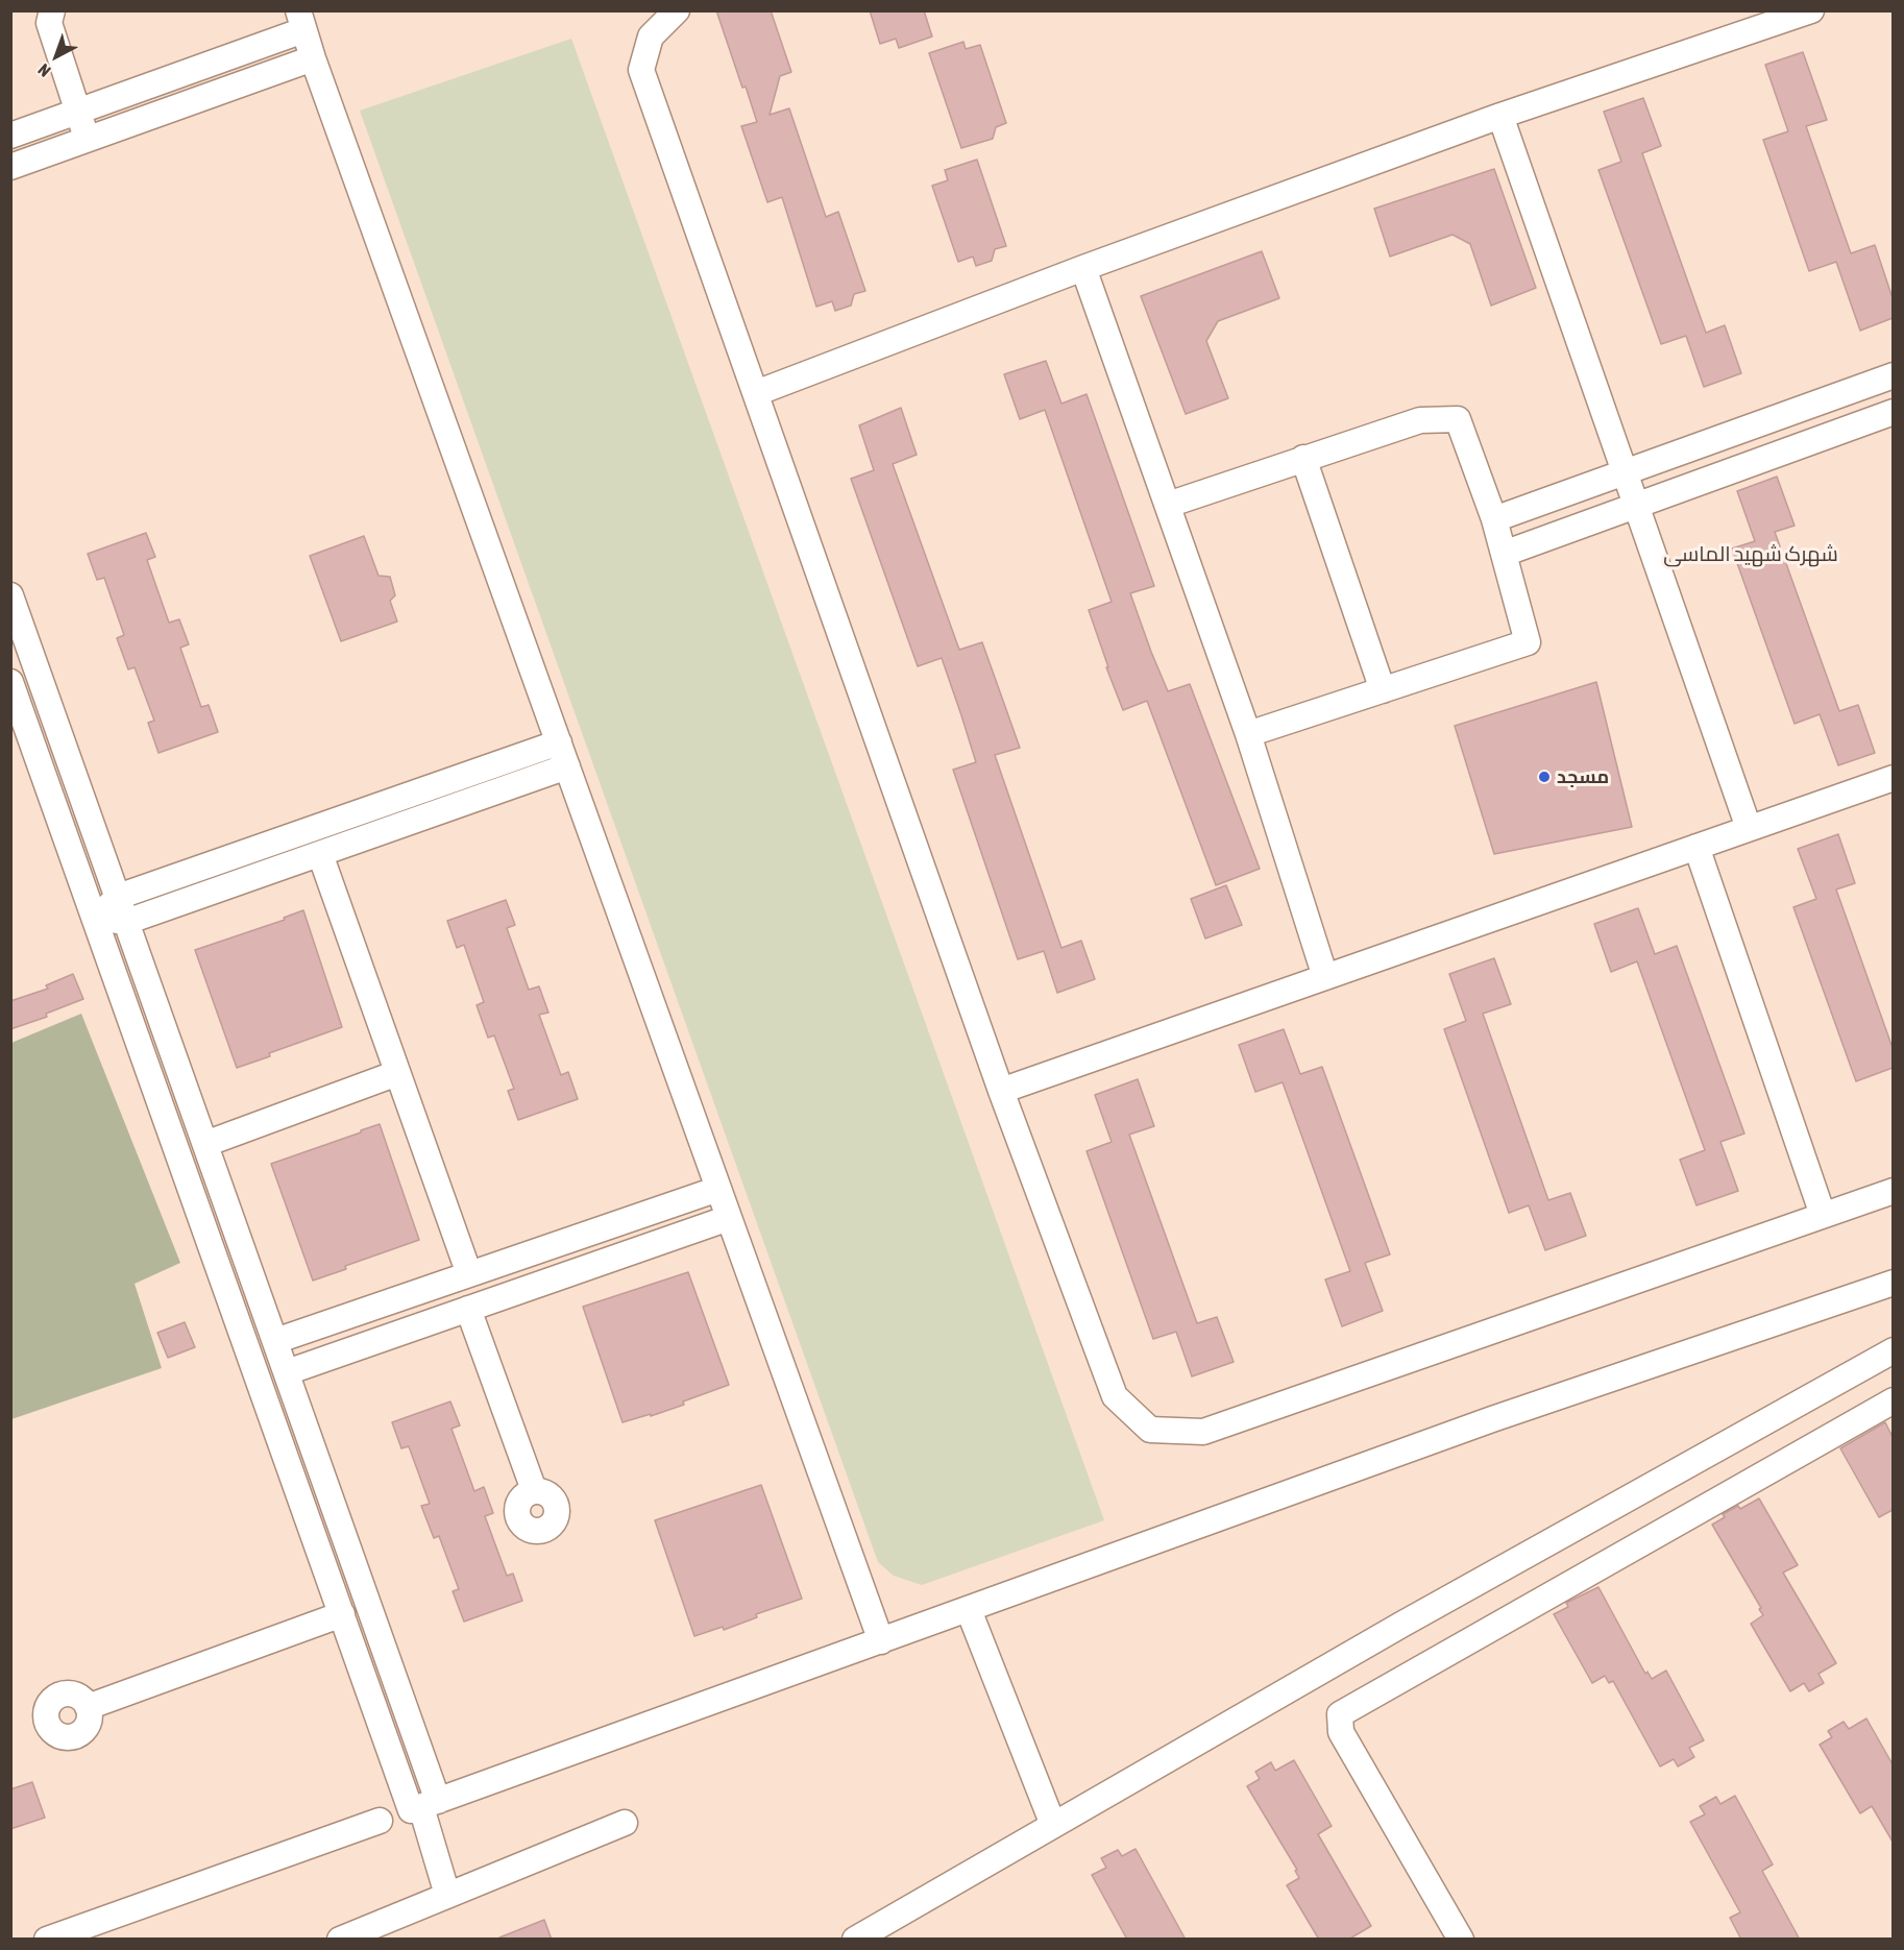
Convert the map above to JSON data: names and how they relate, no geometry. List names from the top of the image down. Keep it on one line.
{"districts":["شهرک شهید الماسی"],"places":["مسجد"],"north":"bottom left"}
